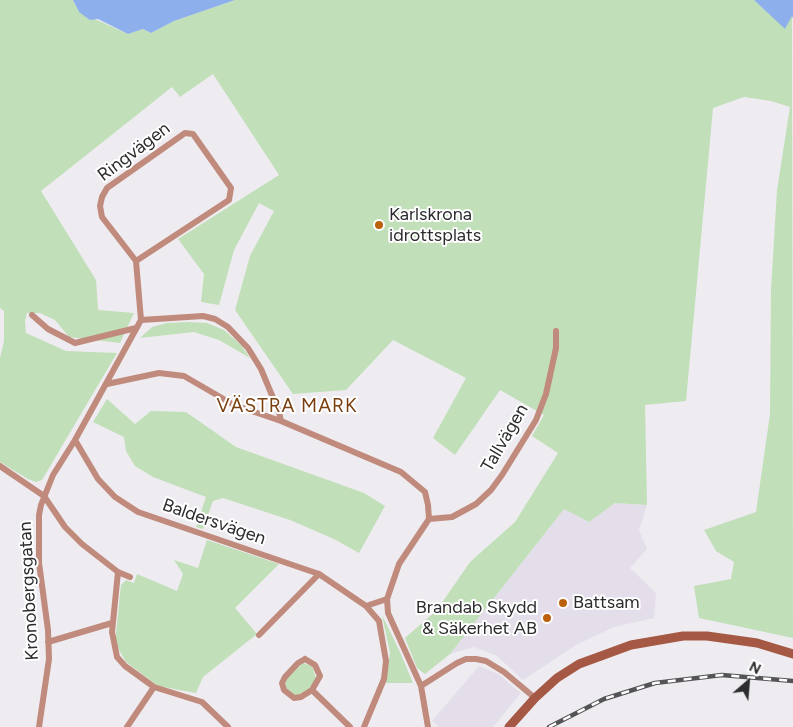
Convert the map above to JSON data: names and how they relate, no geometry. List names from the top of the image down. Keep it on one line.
{"streets":{"street":["Ringvägen","Tallvägen","Baldersvägen","Kronobergsgatan"]},"crossings":[["Baldersvägen","Kronobergsgatan"]],"districts":["VÄSTRA MARK"],"places":["Karlskrona idrottsplats","Battsam","Brandab Skydd & Säkerhet AB"],"north":"top right"}
